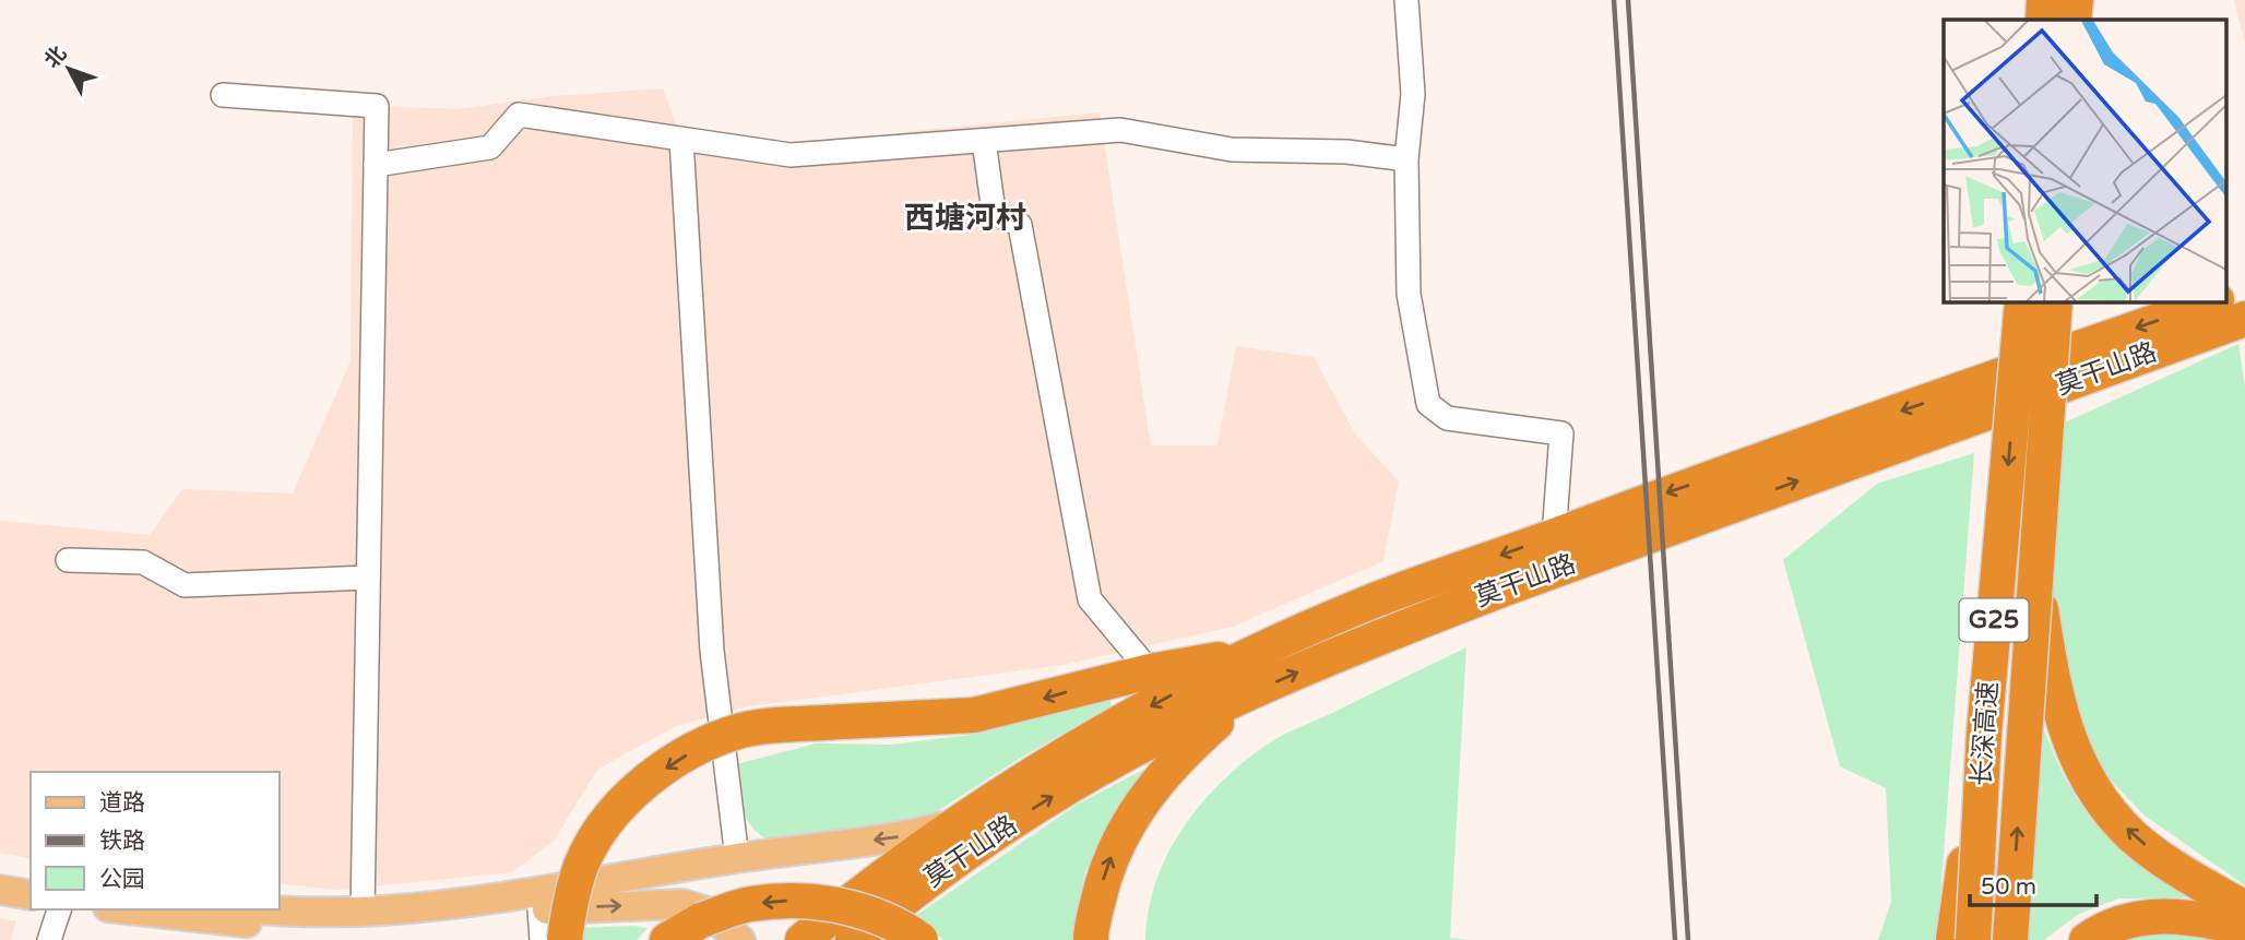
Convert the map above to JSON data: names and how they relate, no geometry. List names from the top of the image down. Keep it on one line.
{"streets":{"highway":["莫干山路","G25","长深高速"]},"districts":["西塘河村"],"legend":["道路","铁路","公园"],"scale_bar":"50 m","north":"top left"}
